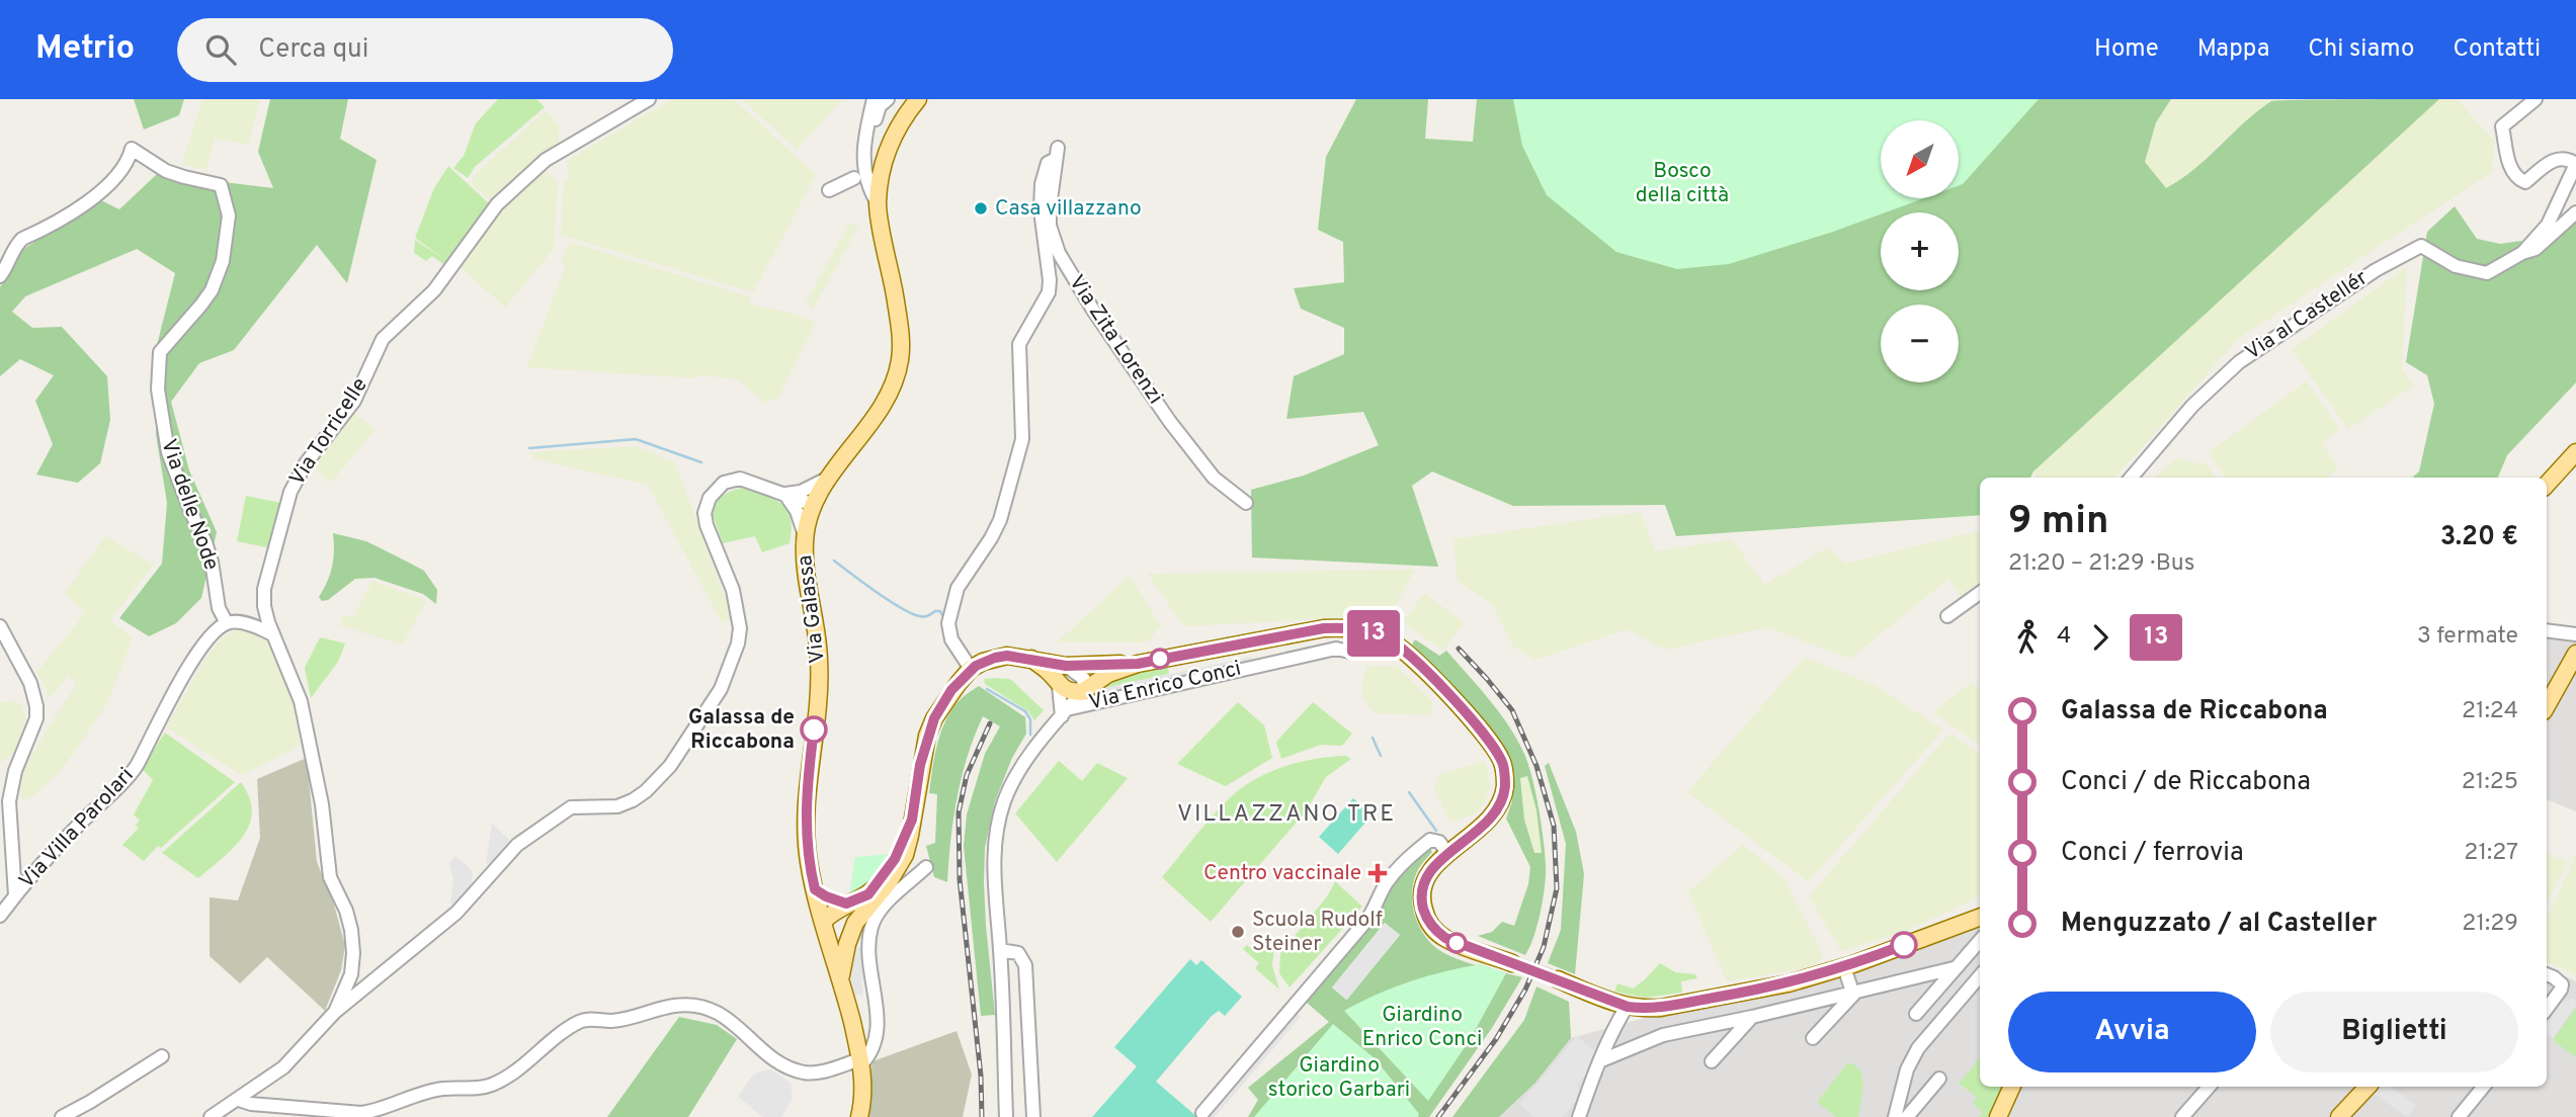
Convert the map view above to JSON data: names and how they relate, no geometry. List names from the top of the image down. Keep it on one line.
{"streets":{"main road":["Via Galassa","Via Enrico Conci"],"street":["Via al Castellér","Via Zita Lorenzi","Via Torricelle","Via delle Node","Via Villa Parolari"]},"crossings":[["Via delle Node","Via Villa Parolari"]],"districts":["VILLAZZANO TRE"],"parks":["Bosco della città","Giardino Enrico Conci","Giardino storico Garbari"],"places":{"other":["Casa villazzano","Galassa de Riccabona","Scuola Rudolf Steiner"],"health":["Centro vaccinale"]},"lines":["bus line 13"],"north":"bottom left","page":{"header":"Metrio","search":"Cerca qui","nav":["Home","Mappa","Chi siamo","Contatti"],"on_map":"13","map_buttons":["+","−"],"heading":["9 min","21:20 – 21:29 · Bus","3.20 €"],"legs":["4","13","3 fermate"],"list":[{"name":"Galassa de Riccabona","value":"21:24"},{"name":"Conci / de Riccabona","value":"21:25"},{"name":"Conci / ferrovia","value":"21:27"},{"name":"Menguzzato / al Casteller","value":"21:29"}],"buttons":["Avvia","Biglietti"]}}
